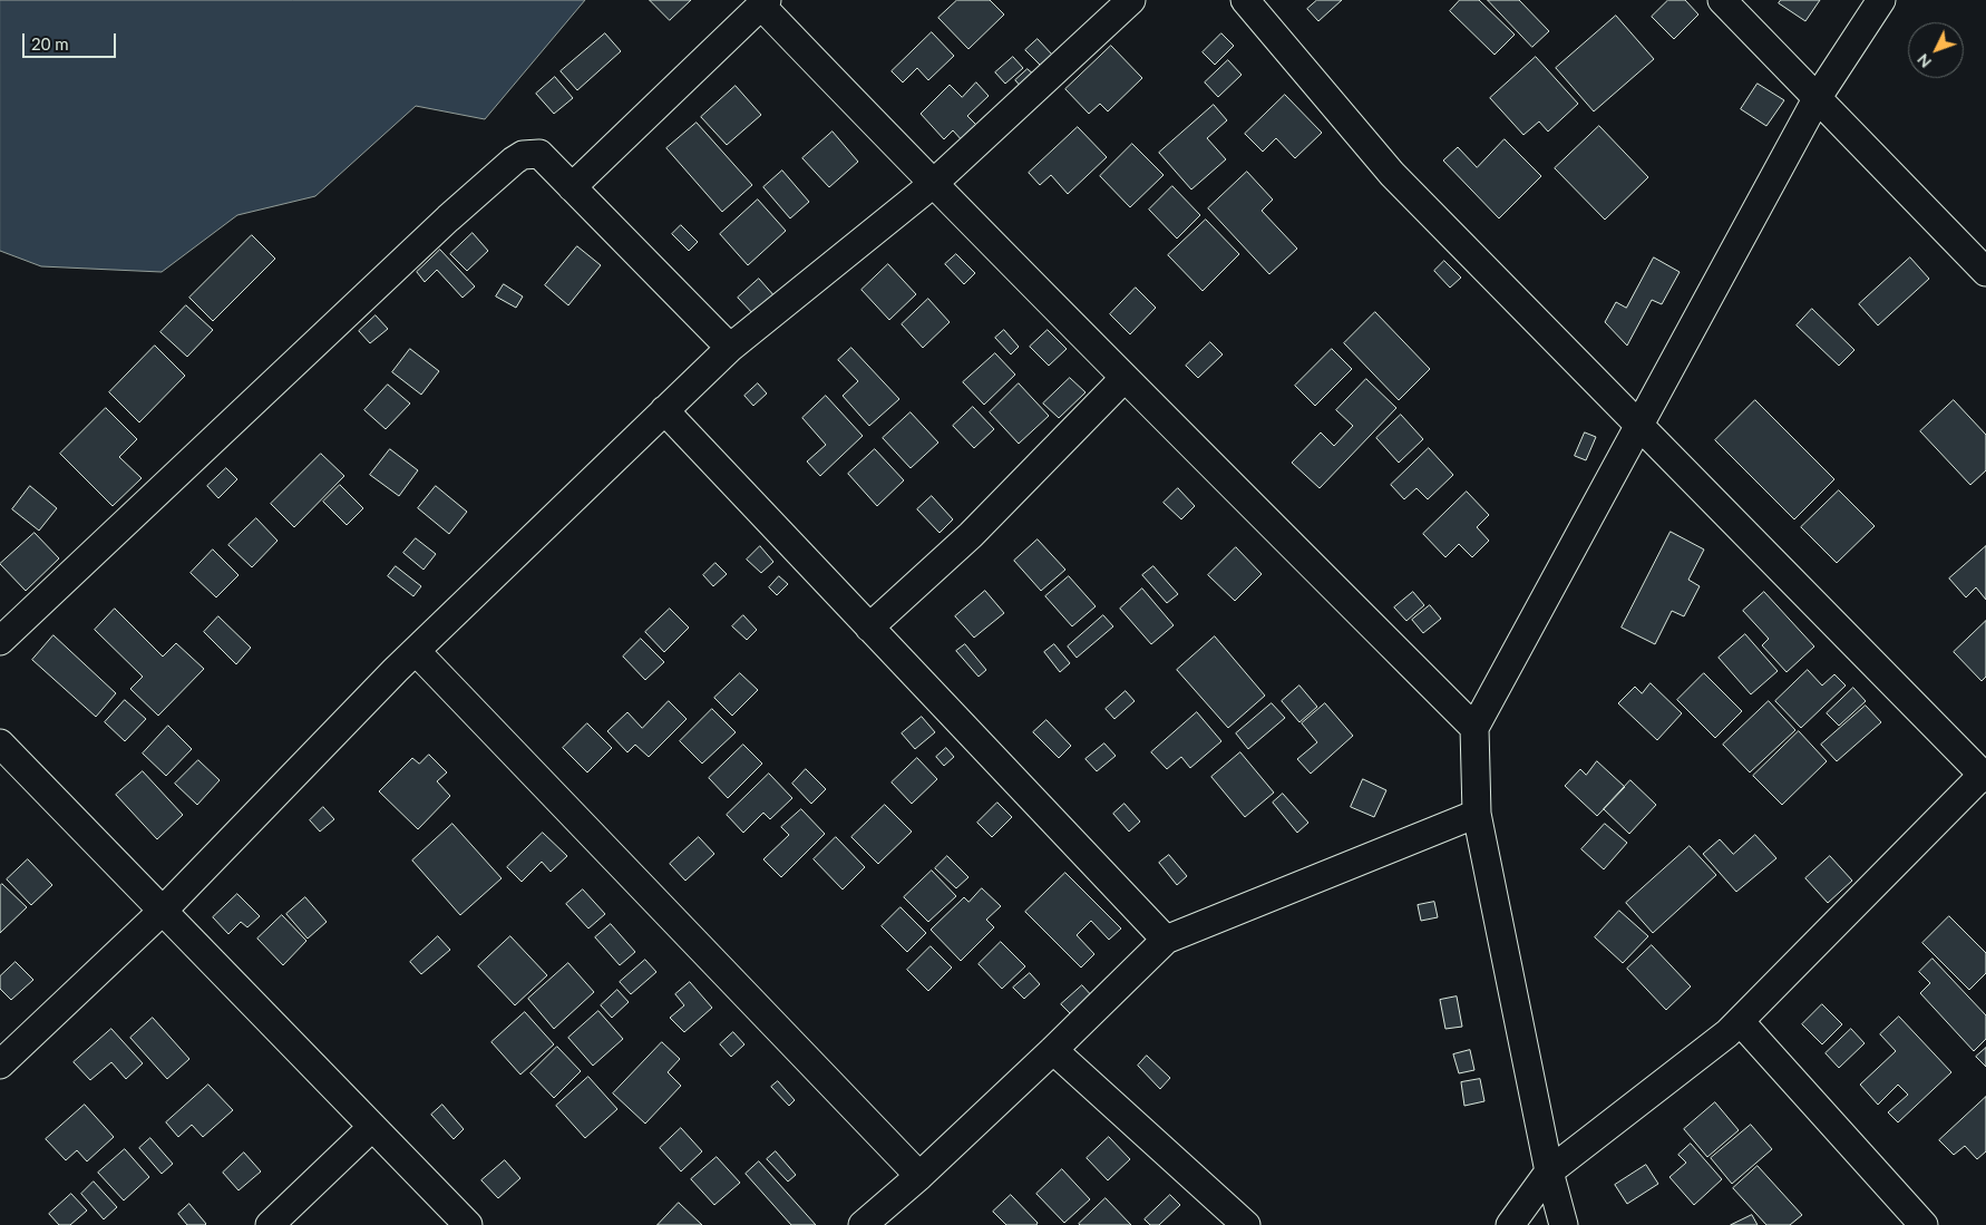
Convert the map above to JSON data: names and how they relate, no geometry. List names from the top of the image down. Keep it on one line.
{"scale_bar":"20 m","north":"bottom left"}
